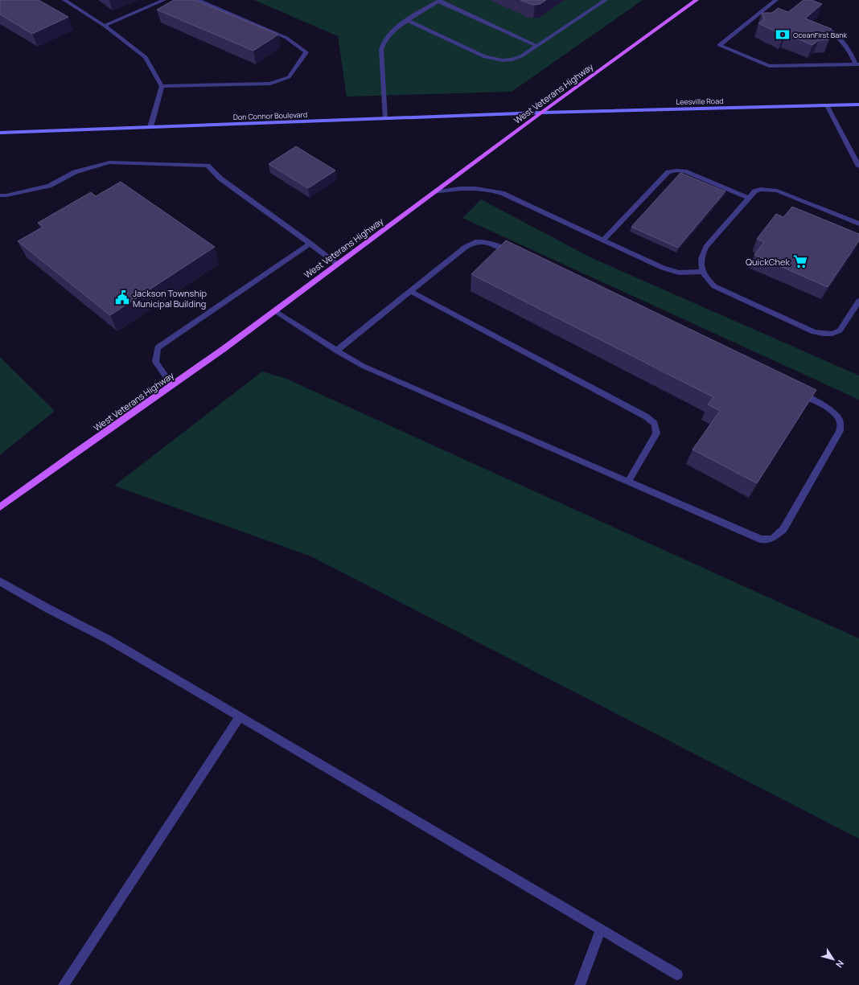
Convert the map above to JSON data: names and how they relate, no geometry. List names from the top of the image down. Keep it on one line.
{"streets":{"main road":["West Veterans Highway"],"street":["Leesville Road","Don Connor Boulevard"]},"crossings":[["West Veterans Highway","Leesville Road"],["West Veterans Highway","Don Connor Boulevard"],["Leesville Road","Don Connor Boulevard"]],"places":{"bank":["OceanFirst Bank"],"supermarket":["QuickChek"],"public building":["Jackson Township Municipal Building"]},"north":"bottom right"}
